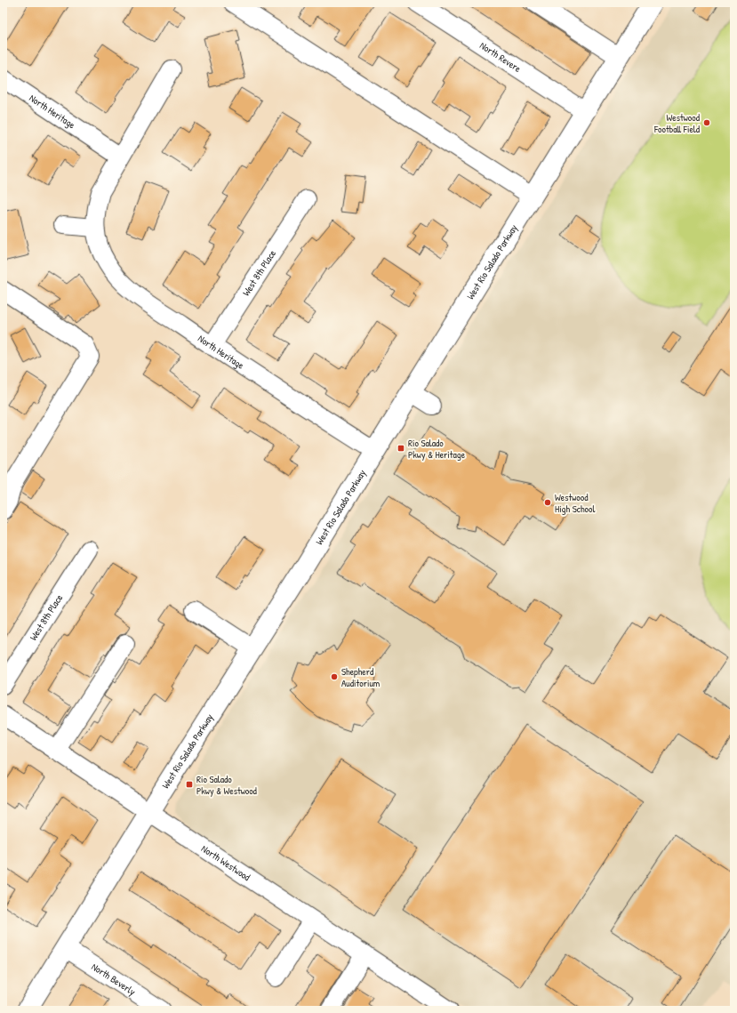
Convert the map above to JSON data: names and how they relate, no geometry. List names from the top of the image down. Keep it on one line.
{"streets":{"main road":["West Rio Salado Parkway"],"street":["North Revere","North Heritage","West 8th Place","North Westwood","North Beverly"]},"crossings":[["North Revere","West Rio Salado Parkway"],["North Heritage","West Rio Salado Parkway"],["North Heritage","West 8th Place"],["West Rio Salado Parkway","North Westwood"],["West Rio Salado Parkway","North Beverly"]],"places":{"other":["Westwood Football Field","Westwood High School","Shepherd Auditorium"],"transit":["Rio Salado Pkwy & Heritage","Rio Salado Pkwy & Westwood"]}}
